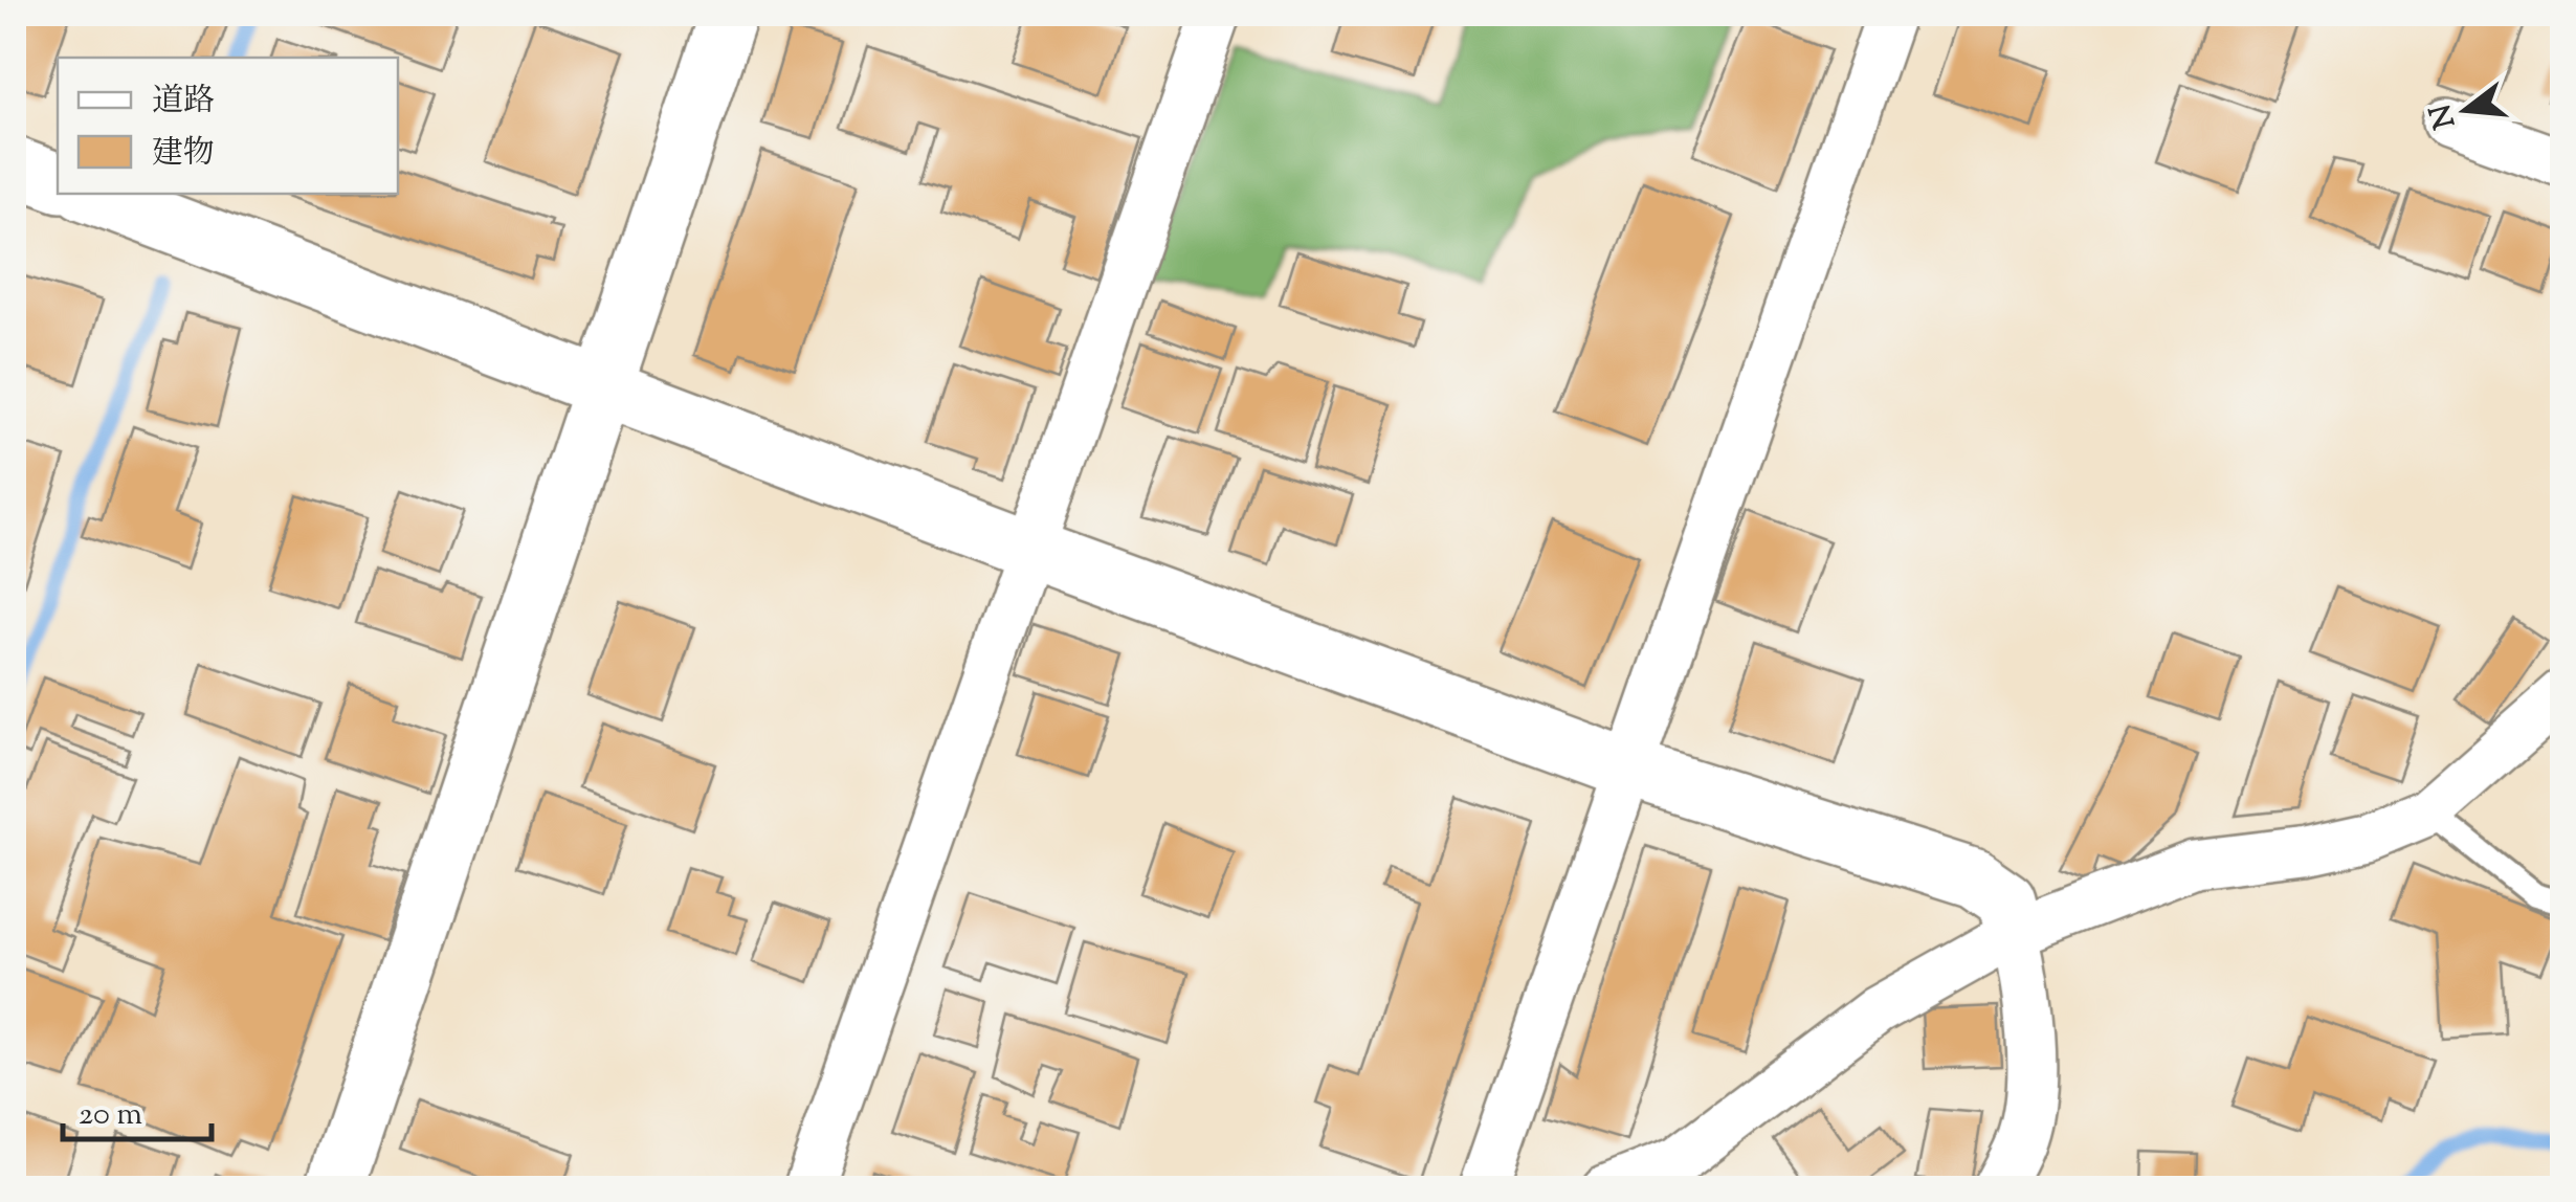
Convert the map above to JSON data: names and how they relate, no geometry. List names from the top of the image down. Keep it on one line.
{"legend":["道路","建物"],"scale_bar":"20 m","north":"left"}
